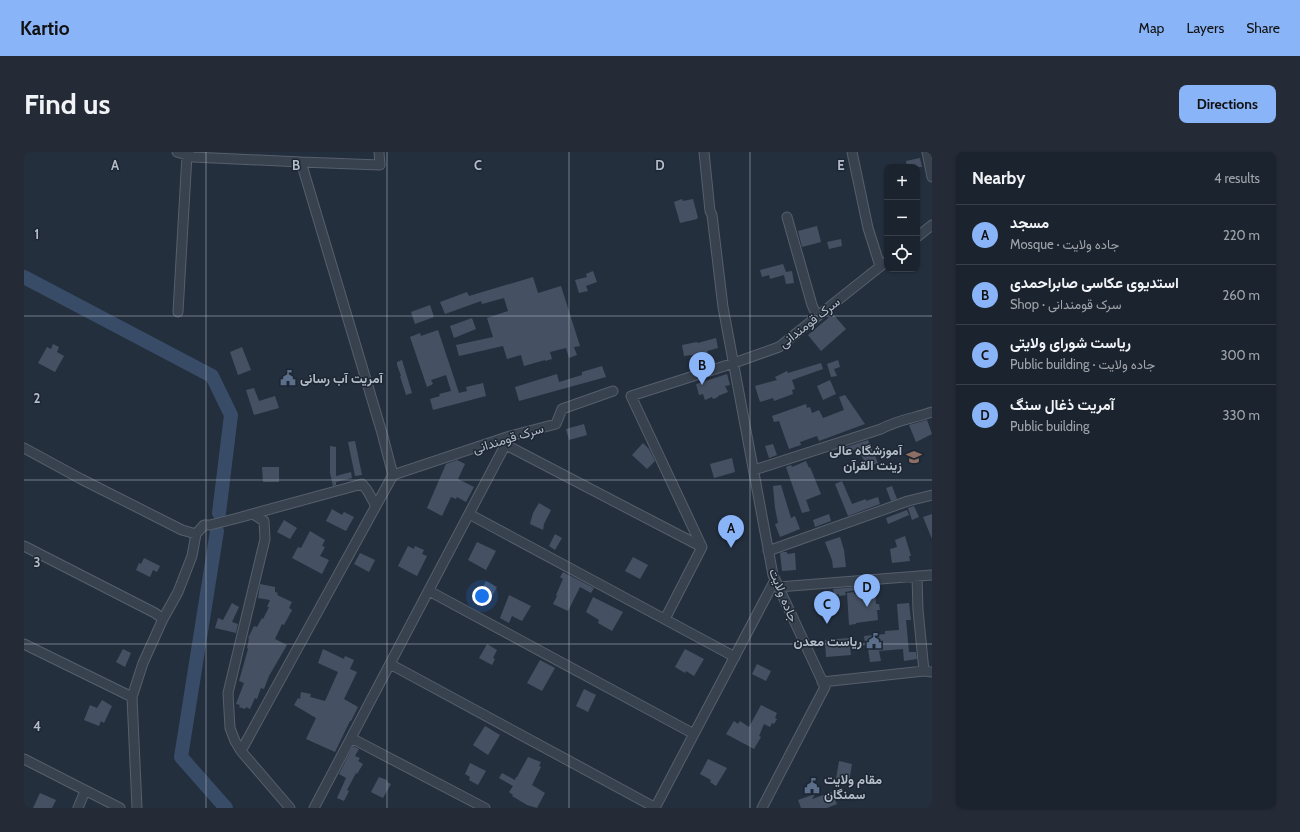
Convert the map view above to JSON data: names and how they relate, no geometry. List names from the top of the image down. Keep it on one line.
{"streets":{"street":["سرک قومندانی","جاده ولایت"]},"crossings":[["سرک قومندانی","جاده ولایت"]],"places":{"public building":["آمریت آب رسانی","ریاست معدن","مقام ولایت سمنگان"],"school or university":["آموزشگاه عالی زینت القرآن"]},"page":{"header":"Kartio","nav":["Map","Layers","Share"],"buttons":"Directions","title":"Find us","heading":["Nearby","4 results"],"map_buttons":["+","−"],"list":[{"mark":"A","name":"مسجد","note":"Mosque · جاده ولایت","value":"220 m"},{"mark":"B","name":"استدیوی عکاسی صابراحمدی","note":"Shop · سرک قومندانی","value":"260 m"},{"mark":"C","name":"ریاست شورای ولایتی","note":"Public building · جاده ولایت","value":"300 m"},{"mark":"D","name":"آمریت ذغال سنگ","note":"Public building","value":"330 m"}],"pins":["B","A","D","C"]},"grid":{"columns":["A","B","C","D","E"],"rows":["1","2","3","4"]}}
